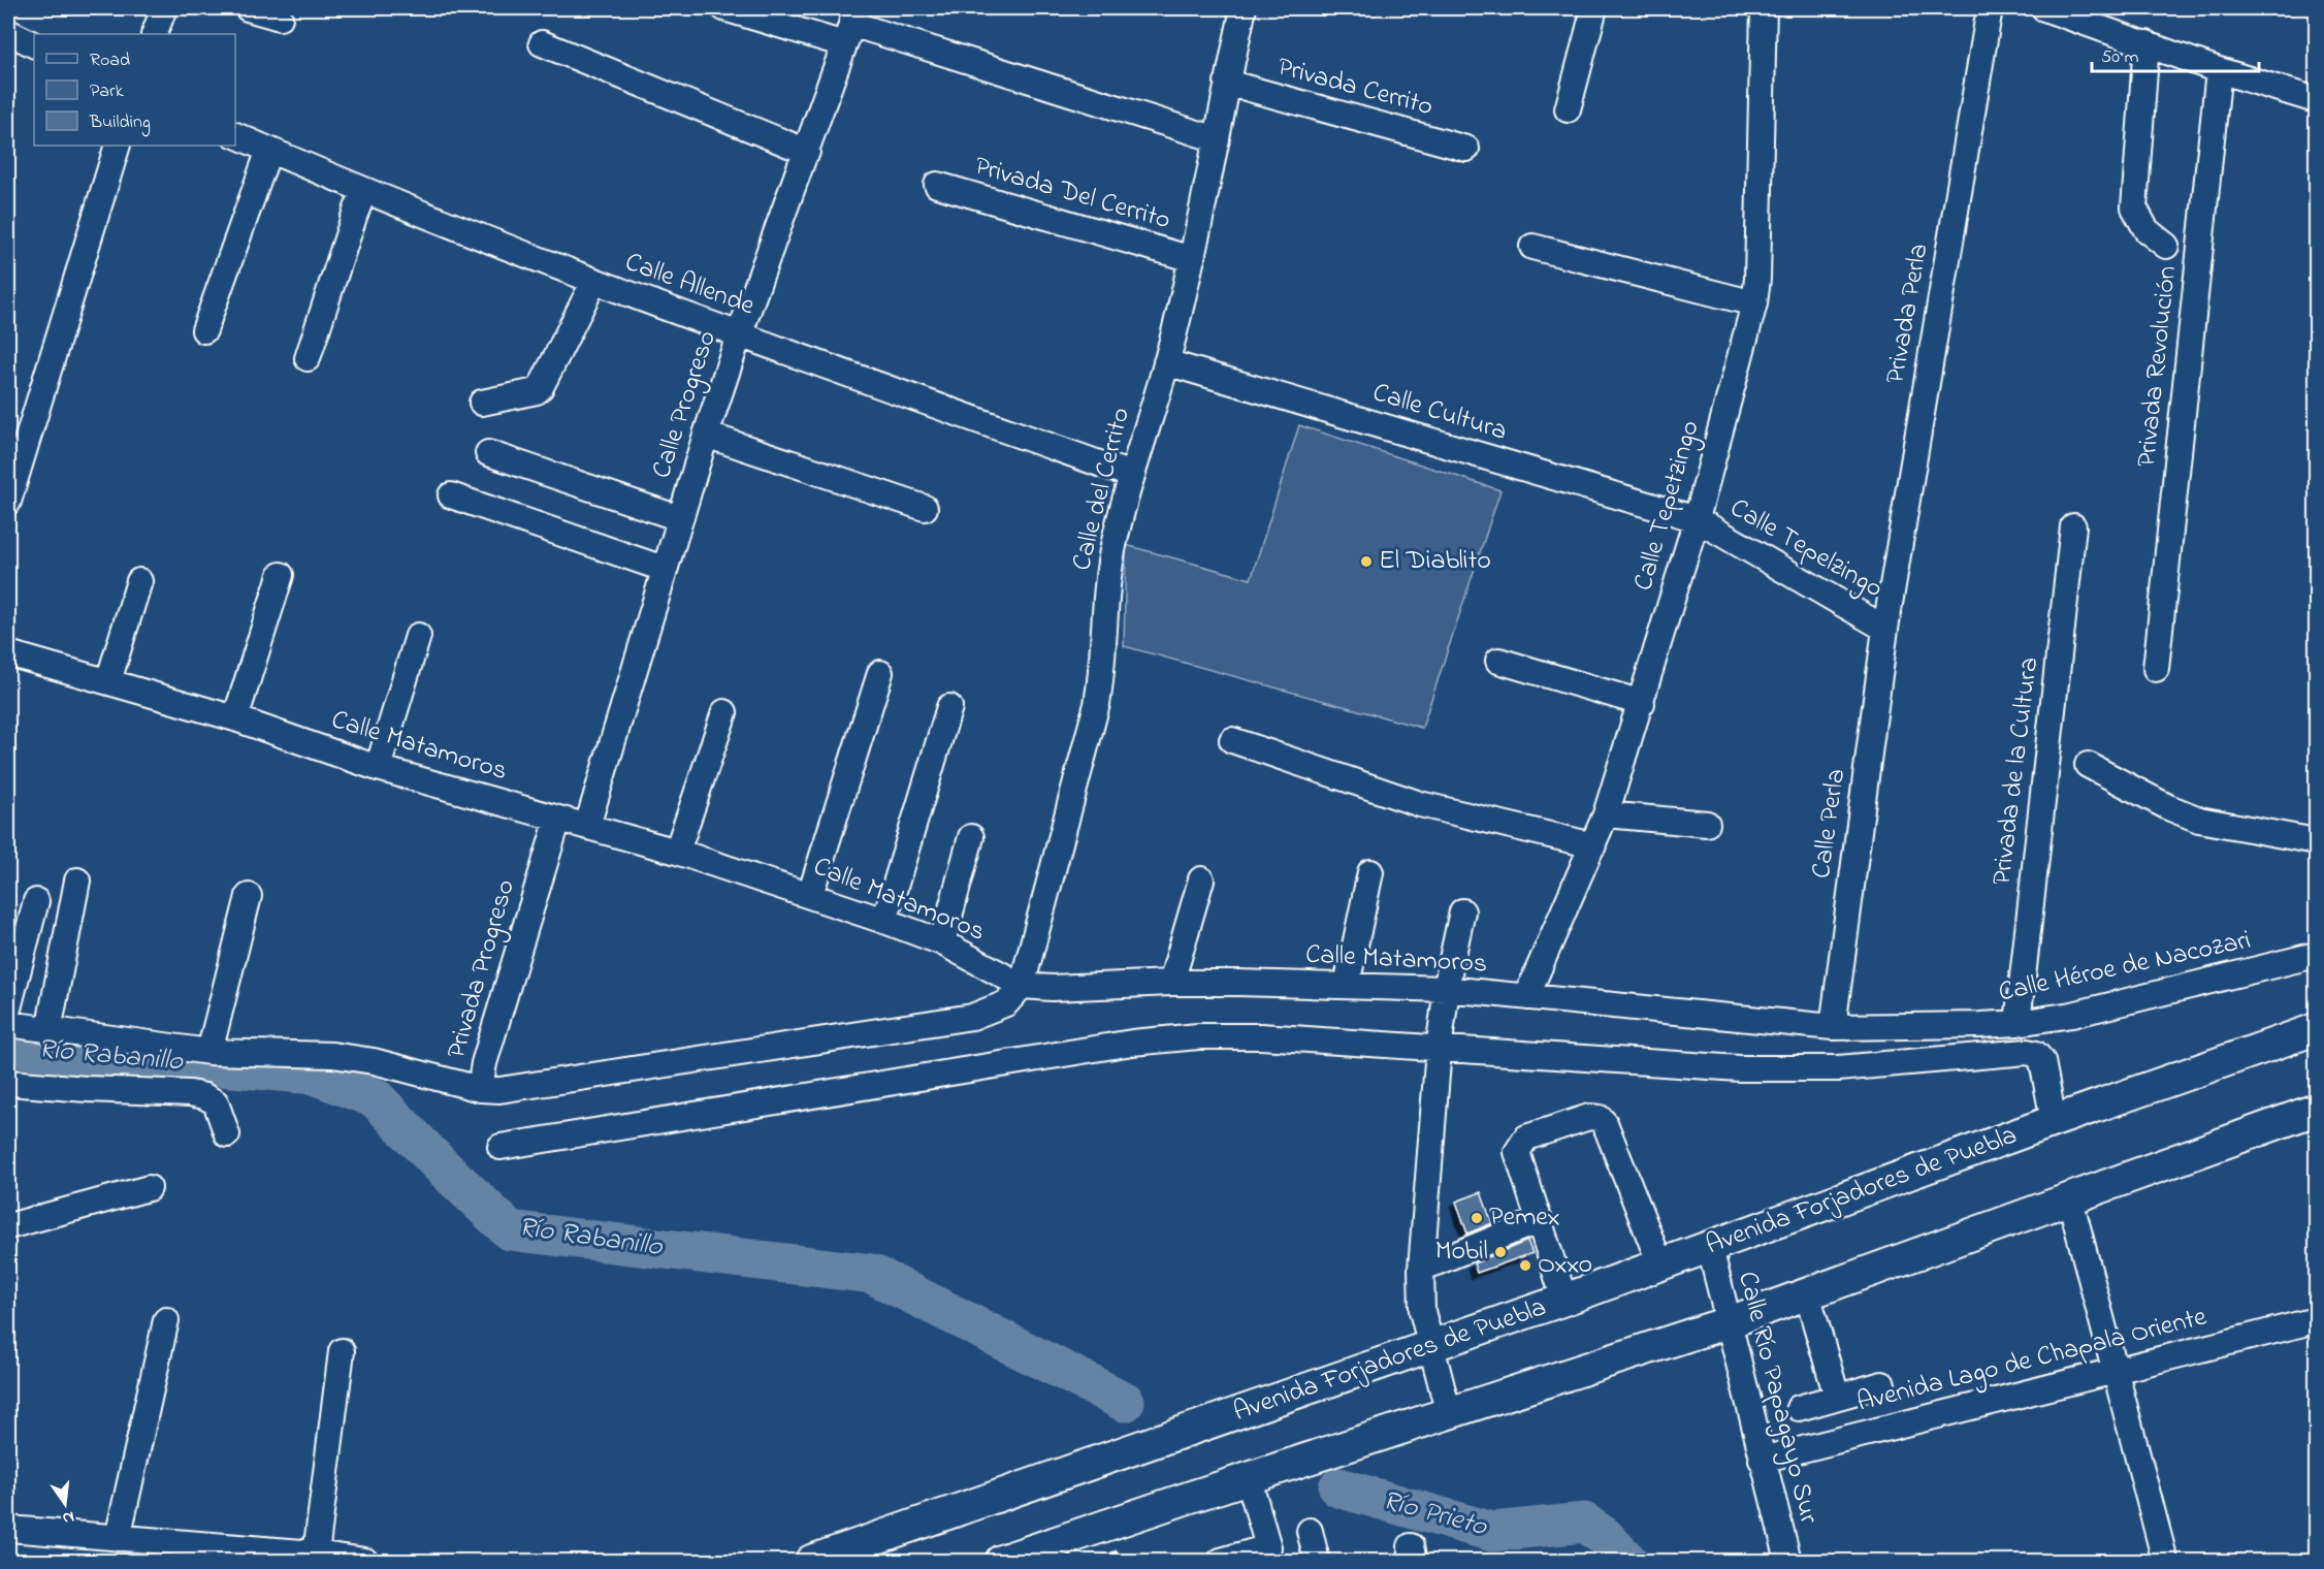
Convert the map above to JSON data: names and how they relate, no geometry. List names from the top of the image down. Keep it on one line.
{"streets":{"main road":["Avenida Forjadores de Puebla"],"street":["Privada Cerrito","Privada Del Cerrito","Calle Allende","Privada Perla","Privada Revolución","Calle Progreso","Calle Cultura","Calle del Cerrito","Calle Tepetzingo","Calle Tepelzingo","Calle Matamoros","Privada de la Cultura","Calle Perla","Calle Héroe de Nacozari","Privada Progreso","Avenida Lago de Chapala Oriente","Calle Río Papagayo Sur"]},"crossings":[["Privada Cerrito","Calle del Cerrito"],["Privada Del Cerrito","Calle del Cerrito"],["Calle Allende","Calle Progreso"],["Calle Allende","Calle del Cerrito"],["Privada Perla","Calle Tepelzingo"],["Privada Perla","Calle Perla"],["Calle Progreso","Calle Matamoros"],["Calle Cultura","Calle del Cerrito"],["Calle Cultura","Calle Tepetzingo"],["Calle Cultura","Calle Tepelzingo"],["Calle del Cerrito","Calle Matamoros"],["Calle Tepetzingo","Calle Tepelzingo"],["Calle Tepetzingo","Calle Matamoros"],["Calle Tepelzingo","Calle Perla"],["Calle Matamoros","Calle Perla"],["Calle Matamoros","Calle Héroe de Nacozari"],["Calle Matamoros","Privada Progreso"],["Privada de la Cultura","Calle Héroe de Nacozari"],["Calle Perla","Calle Héroe de Nacozari"],["Avenida Forjadores de Puebla","Calle Río Papagayo Sur"],["Avenida Lago de Chapala Oriente","Calle Río Papagayo Sur"]],"water":["Río Rabanillo","Río Prieto"],"places":["El Diablito","Pemex","Mobil","Oxxo"],"legend":["Road","Park","Building"],"scale_bar":"50 m","north":"bottom"}
